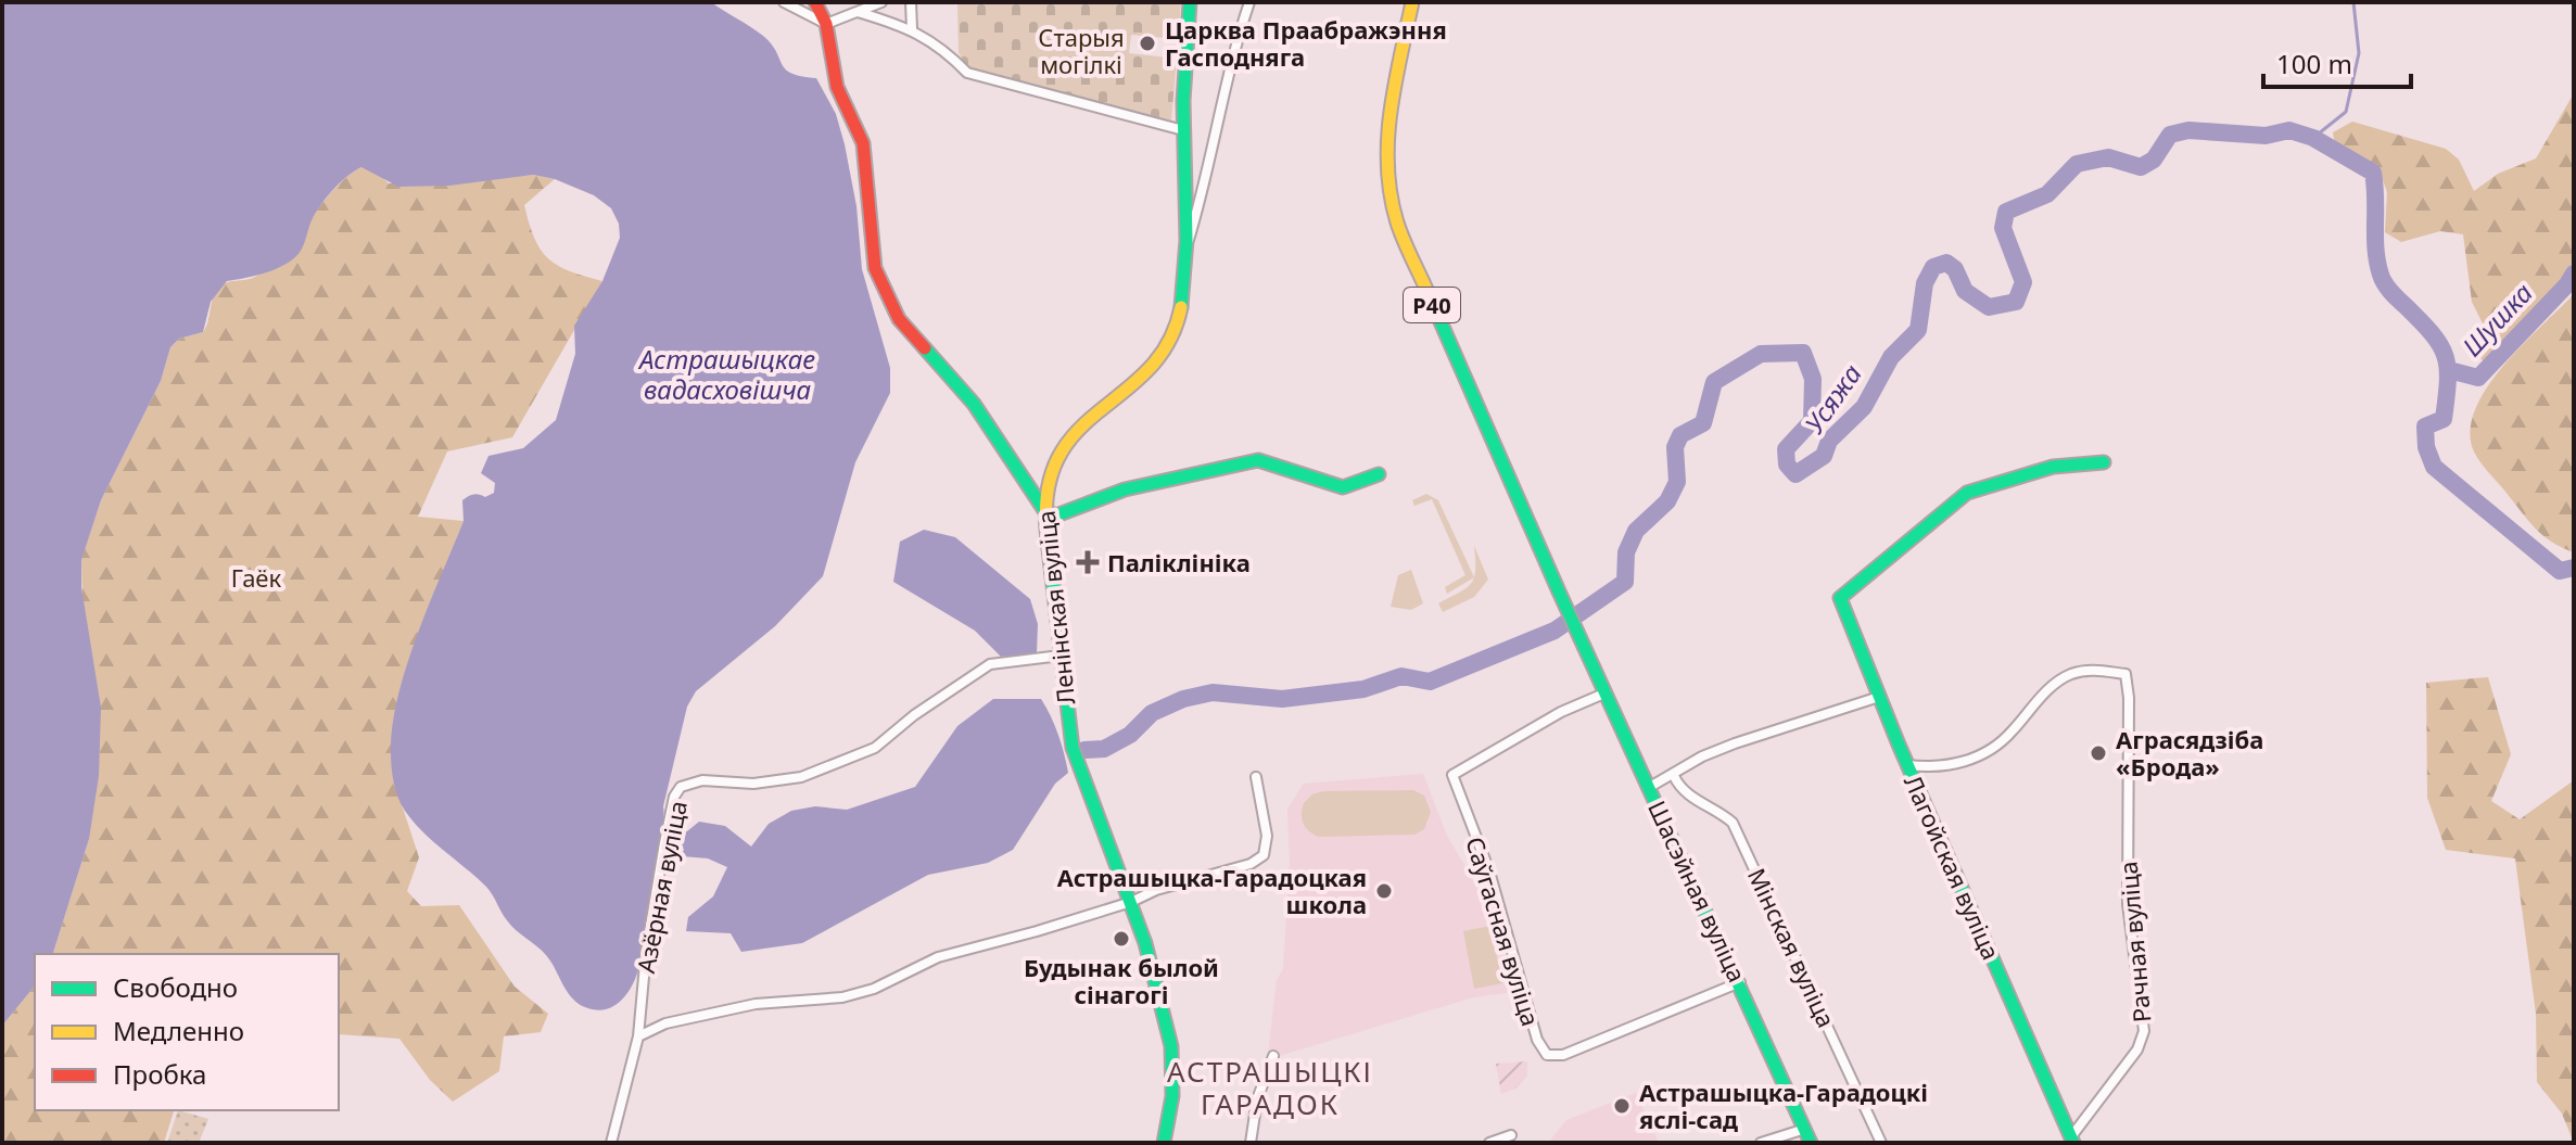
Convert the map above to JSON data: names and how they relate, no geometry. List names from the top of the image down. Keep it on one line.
{"streets":{"street":["Р40","Ленінская вуліца","Лагойская вуліца","Азёрная вуліца","Шасэйная вуліца","Саўгасная вуліца","Рачная вуліца","Мінская вуліца"]},"crossings":[["Ленінская вуліца","Азёрная вуліца"],["Лагойская вуліца","Рачная вуліца"],["Шасэйная вуліца","Саўгасная вуліца"]],"districts":["АСТРАШЫЦКІ ГАРАДОК"],"water":["Шушка","Астрашыцкае вадасховішча","Усяжа"],"parks":["Старыя могілкі","Гаёк"],"places":{"other":["Царква Праабражэння Гасподняга","Аграсядзіба «Брода»","Астрашыцка-Гарадоцкая школа","Будынак былой сінагогі","Астрашыцка-Гарадоцкі яслі-сад"],"health":["Паліклініка"]},"legend":["Свободно","Медленно","Пробка"],"scale_bar":"100 m"}
